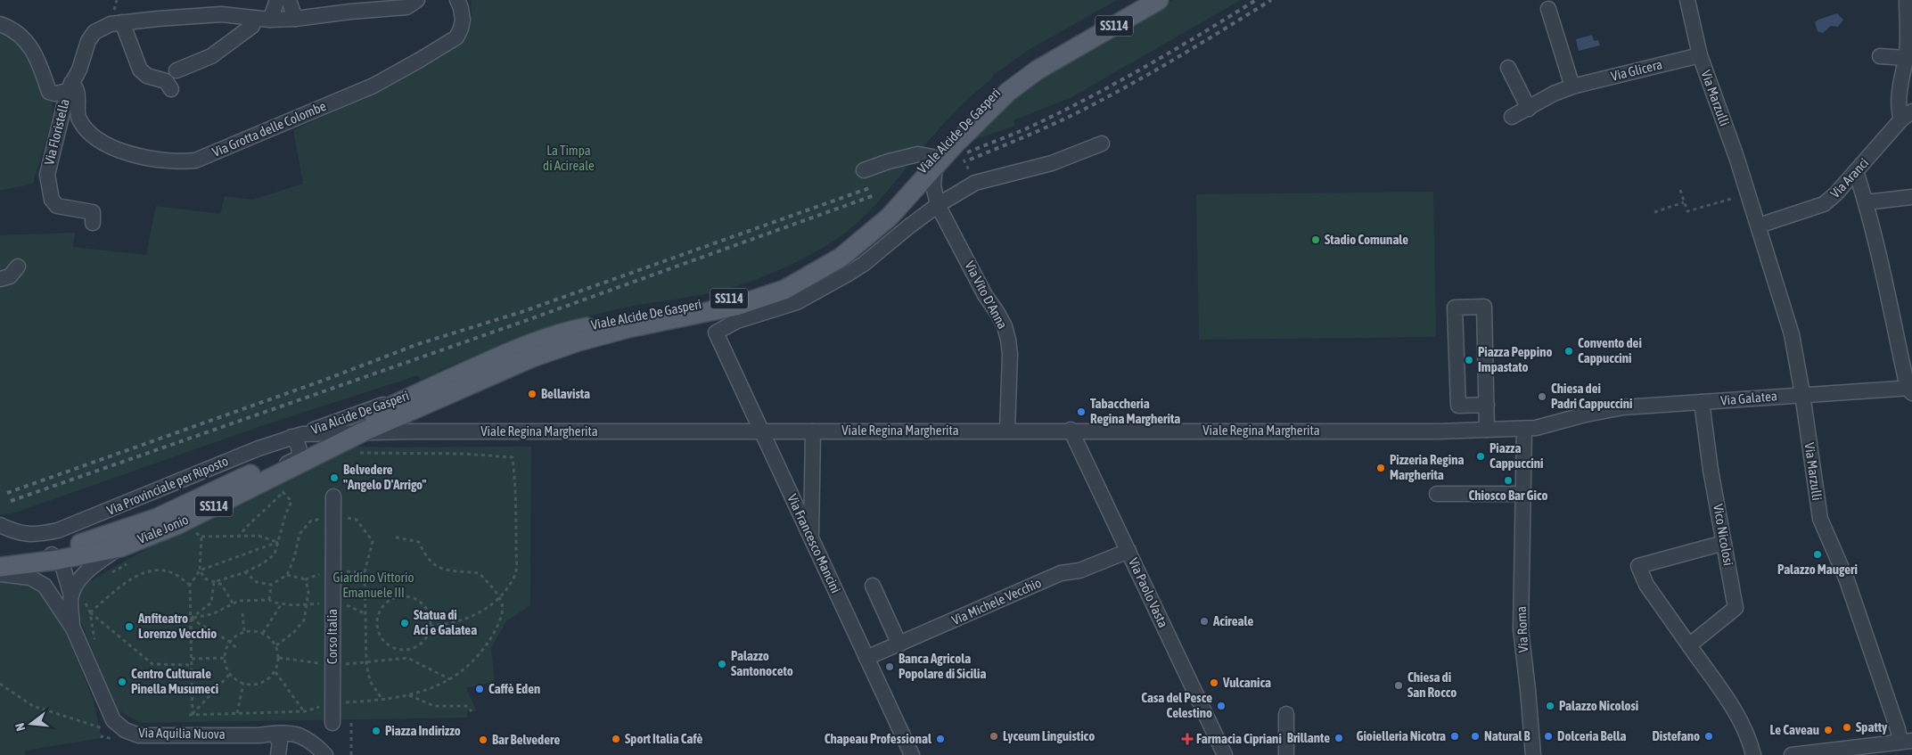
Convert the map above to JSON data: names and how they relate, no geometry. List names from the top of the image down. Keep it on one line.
{"streets":{"main road":["SS114","Viale Alcide De Gasperi","Viale Jonio"],"street":["Via Glicera","Via Marzulli","Via Grotta delle Colombe","Via Floristella","Via Aranci","Via Vito D'Anna","Via Galatea","Via Alcide De Gasperi","Viale Regina Margherita","Via Provinciale per Riposto","Vico Nicolosi","Via Francesco Mancini","Via Paolo Vasta","Via Michele Vecchio","Via Roma","Corso Italia","Via Aquilia Nuova"]},"crossings":[["Via Glicera","Via Marzulli"],["Via Marzulli","Via Aranci"],["Via Marzulli","Via Galatea"],["Via Grotta delle Colombe","Via Floristella"],["Viale Alcide De Gasperi","Via Vito D'Anna"],["Viale Alcide De Gasperi","Via Alcide De Gasperi"],["Viale Alcide De Gasperi","Viale Regina Margherita"],["Viale Alcide De Gasperi","Viale Jonio"],["Via Vito D'Anna","Viale Regina Margherita"],["Via Vito D'Anna","Via Francesco Mancini"],["Via Galatea","Viale Regina Margherita"],["Via Galatea","Vico Nicolosi"],["Via Galatea","Via Roma"],["Via Alcide De Gasperi","Via Provinciale per Riposto"],["Via Alcide De Gasperi","Viale Jonio"],["Viale Regina Margherita","Via Francesco Mancini"],["Viale Regina Margherita","Via Paolo Vasta"],["Viale Regina Margherita","Via Roma"],["Via Provinciale per Riposto","Viale Jonio"],["Via Francesco Mancini","Via Michele Vecchio"],["Via Paolo Vasta","Via Michele Vecchio"]],"parks":["La Timpa di Acireale","Giardino Vittorio Emanuele III"],"places":{"other":["Stadio Comunale","Convento dei Cappuccini","Piazza Peppino Impastato","Bellavista","Chiesa dei Padri Cappuccini","Tabaccheria Regina Margherita","Piazza Cappuccini","Pizzeria Regina Margherita","Belvedere \"Angelo D'Arrigo\"","Chiosco Bar Gico","Palazzo Maugeri","Acireale","Statua di Aci e Galatea","Anfiteatro Lorenzo Vecchio","Palazzo Santonoceto","Banca Agricola Popolare di Sicilia","Centro Culturale Pinella Musumeci","Vulcanica","Chiesa di San Rocco","Caffè Eden","Casa del Pesce Celestino","Palazzo Nicolosi","Spatty","Le Caveau","Piazza Indirizzo","Lyceum Linguistico","Gioielleria Nicotra","Natural B","Dolceria Bella","Distefano","Brillante","Sport Italia Cafè","Chapeau Professional","Bar Belvedere"],"health":["Farmacia Cipriani"]},"north":"left"}
